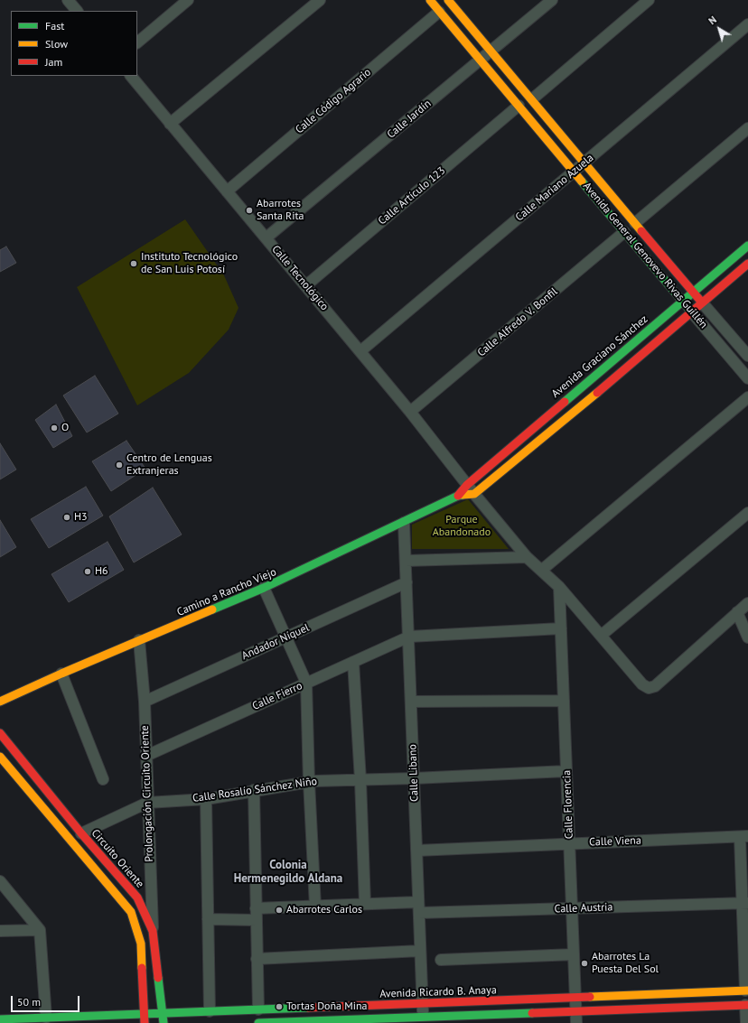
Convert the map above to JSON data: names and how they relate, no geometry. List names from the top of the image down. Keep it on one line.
{"streets":{"street":["Calle Código Agrario","Calle Jardín","Calle Mariano Azuela","Calle Artículo 123","Avenida General Genovevo Rivas Guillén","Calle Tecnológico","Calle Alfredo V. Bonfil","Avenida Graciano Sánchez","Camino a Rancho Viejo","Andador Níquel","Calle Fierro","Calle Libano","Calle Rosalío Sánchez Niño","Prolongación Circuito Oriente","Calle Florencia","Calle Viena","Circuito Oriente","Calle Austria","Avenida Ricardo B. Anaya"]},"crossings":[["Calle Código Agrario","Avenida General Genovevo Rivas Guillén"],["Calle Código Agrario","Calle Tecnológico"],["Calle Jardín","Avenida General Genovevo Rivas Guillén"],["Calle Jardín","Calle Tecnológico"],["Calle Mariano Azuela","Avenida General Genovevo Rivas Guillén"],["Calle Mariano Azuela","Calle Tecnológico"],["Calle Artículo 123","Avenida General Genovevo Rivas Guillén"],["Calle Artículo 123","Calle Tecnológico"],["Avenida General Genovevo Rivas Guillén","Calle Alfredo V. Bonfil"],["Avenida General Genovevo Rivas Guillén","Avenida Graciano Sánchez"],["Calle Tecnológico","Calle Alfredo V. Bonfil"],["Calle Tecnológico","Avenida Graciano Sánchez"],["Calle Tecnológico","Camino a Rancho Viejo"],["Calle Tecnológico","Calle Florencia"],["Avenida Graciano Sánchez","Camino a Rancho Viejo"],["Camino a Rancho Viejo","Calle Libano"],["Camino a Rancho Viejo","Prolongación Circuito Oriente"],["Andador Níquel","Calle Libano"],["Andador Níquel","Prolongación Circuito Oriente"],["Calle Fierro","Calle Libano"],["Calle Fierro","Prolongación Circuito Oriente"],["Calle Libano","Calle Rosalío Sánchez Niño"],["Calle Libano","Calle Viena"],["Calle Libano","Calle Austria"],["Calle Libano","Avenida Ricardo B. Anaya"],["Calle Rosalío Sánchez Niño","Prolongación Circuito Oriente"],["Calle Rosalío Sánchez Niño","Calle Florencia"],["Calle Rosalío Sánchez Niño","Circuito Oriente"],["Prolongación Circuito Oriente","Circuito Oriente"],["Calle Florencia","Calle Viena"],["Calle Florencia","Calle Austria"],["Calle Florencia","Avenida Ricardo B. Anaya"],["Circuito Oriente","Avenida Ricardo B. Anaya"]],"districts":["Colonia Hermenegildo Aldana"],"parks":["Parque Abandonado"],"places":["Abarrotes Santa Rita","Instituto Tecnológico de San Luis Potosí","O","Centro de Lenguas Extranjeras","H3","H6","Abarrotes Carlos","Abarrotes La Puesta Del Sol","Tortas Doña Mina"],"legend":["Fast","Slow","Jam"],"scale_bar":"50 m","north":"top left"}
